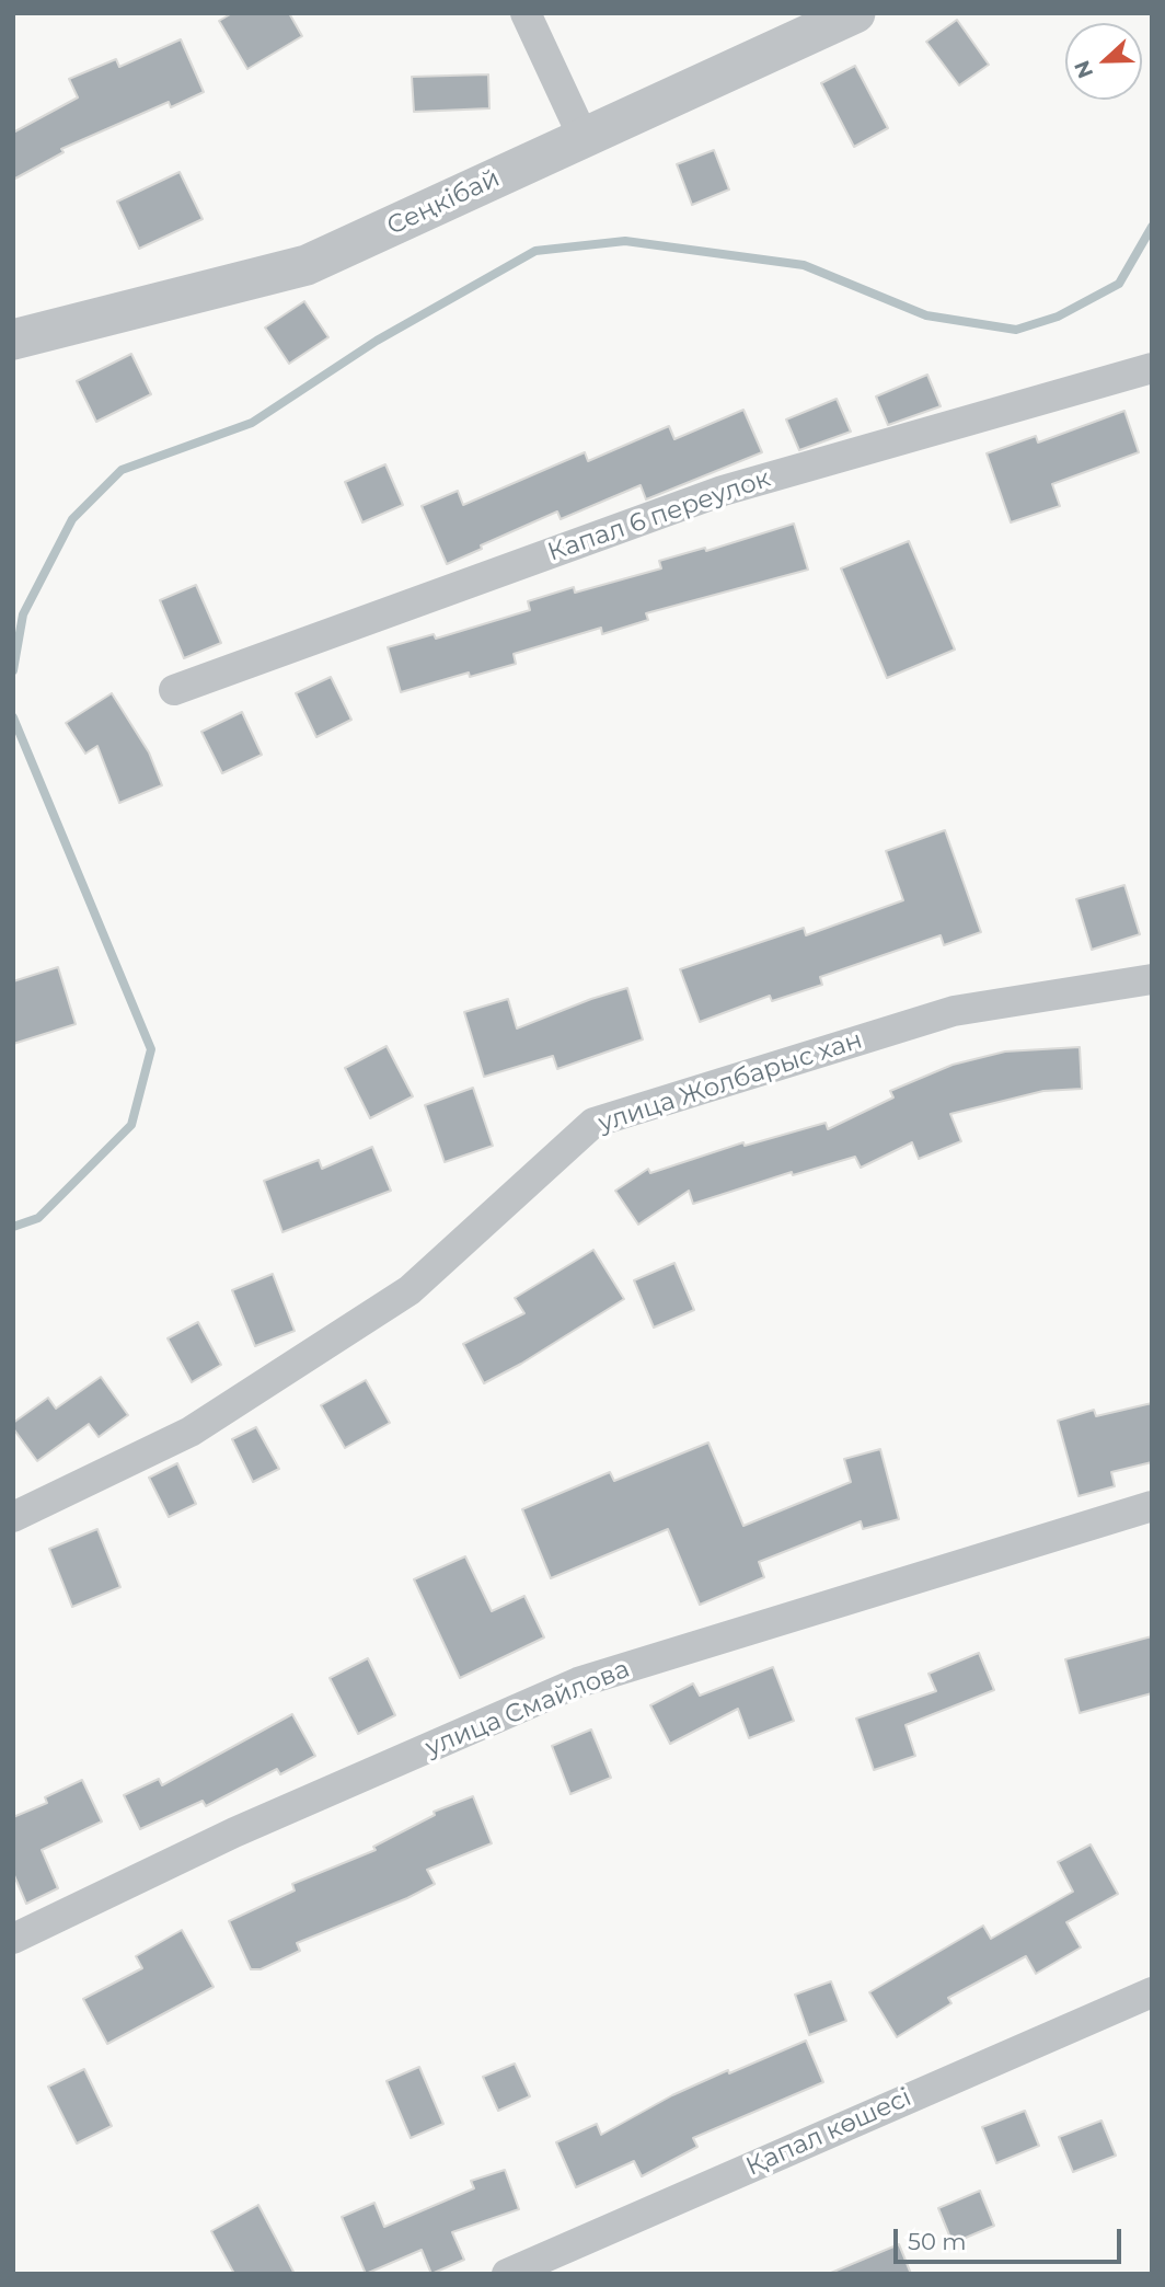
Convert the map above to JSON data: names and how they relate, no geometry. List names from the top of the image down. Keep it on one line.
{"streets":{"street":["Сеңкібай","Капал 6 переулок","улица Жолбарыс хан","улица Смайлова","Қапал көшесі"]},"scale_bar":"50 m","north":"left"}
